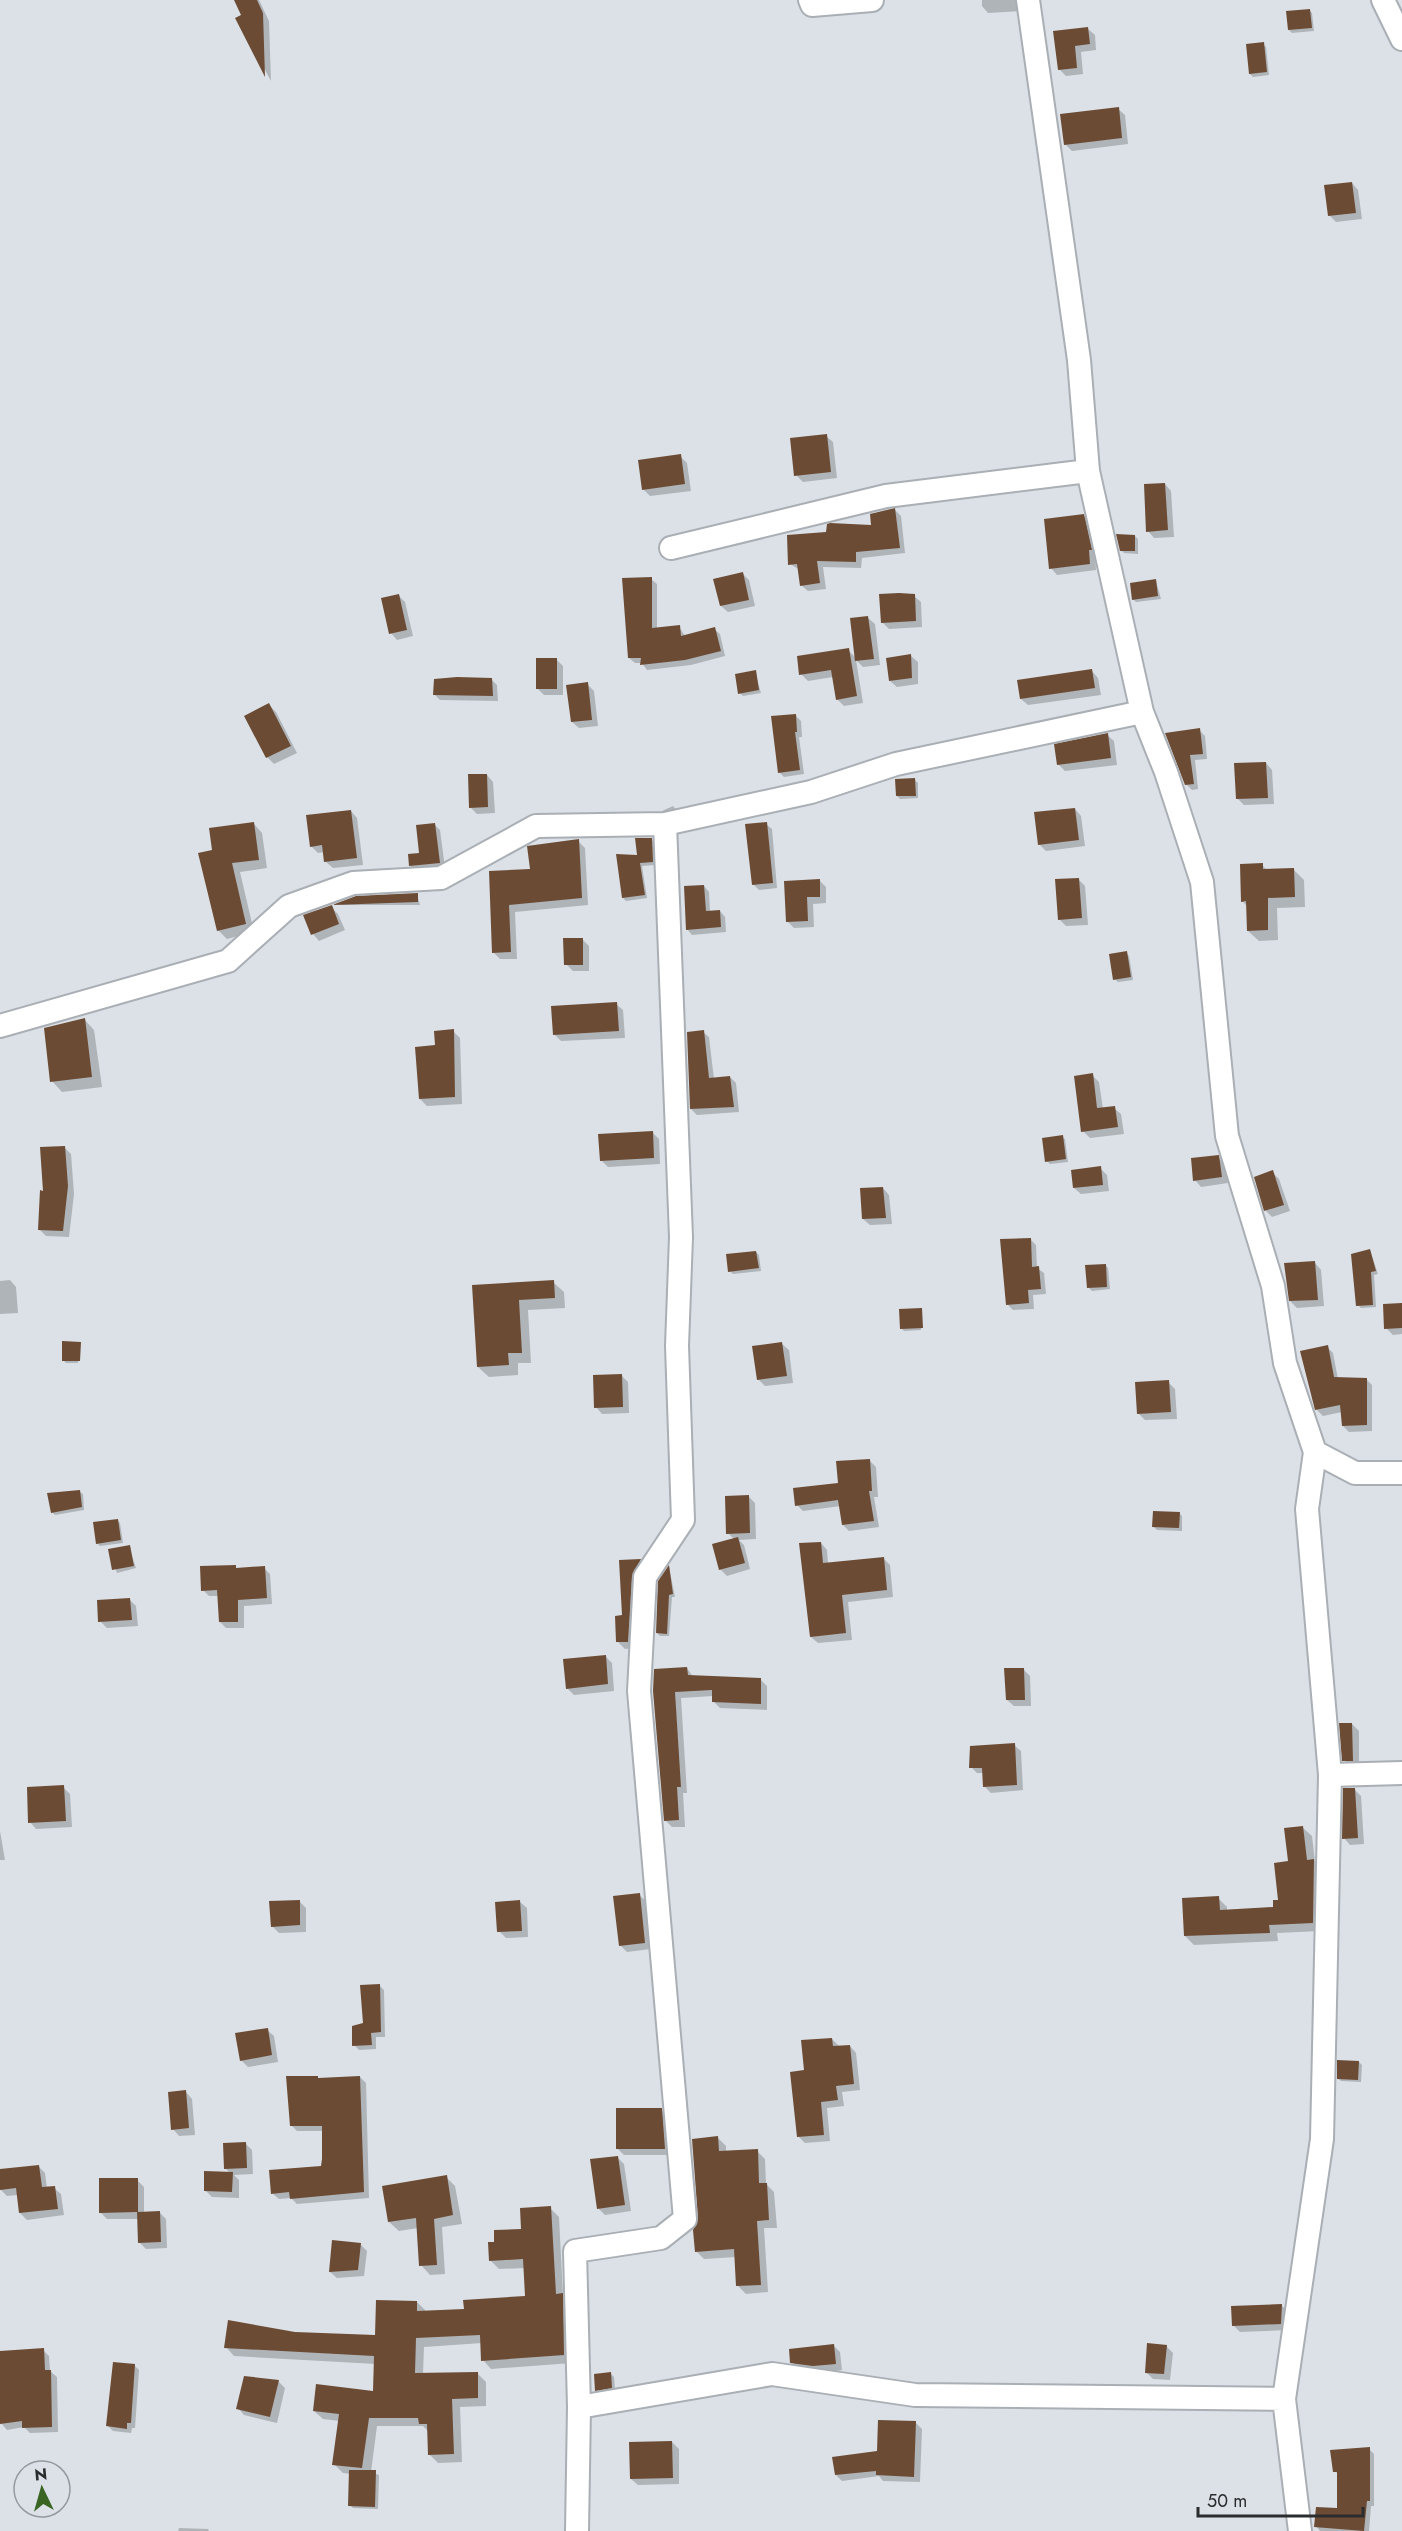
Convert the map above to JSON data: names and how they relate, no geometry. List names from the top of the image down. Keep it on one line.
{"scale_bar":"50 m","north":"top"}
